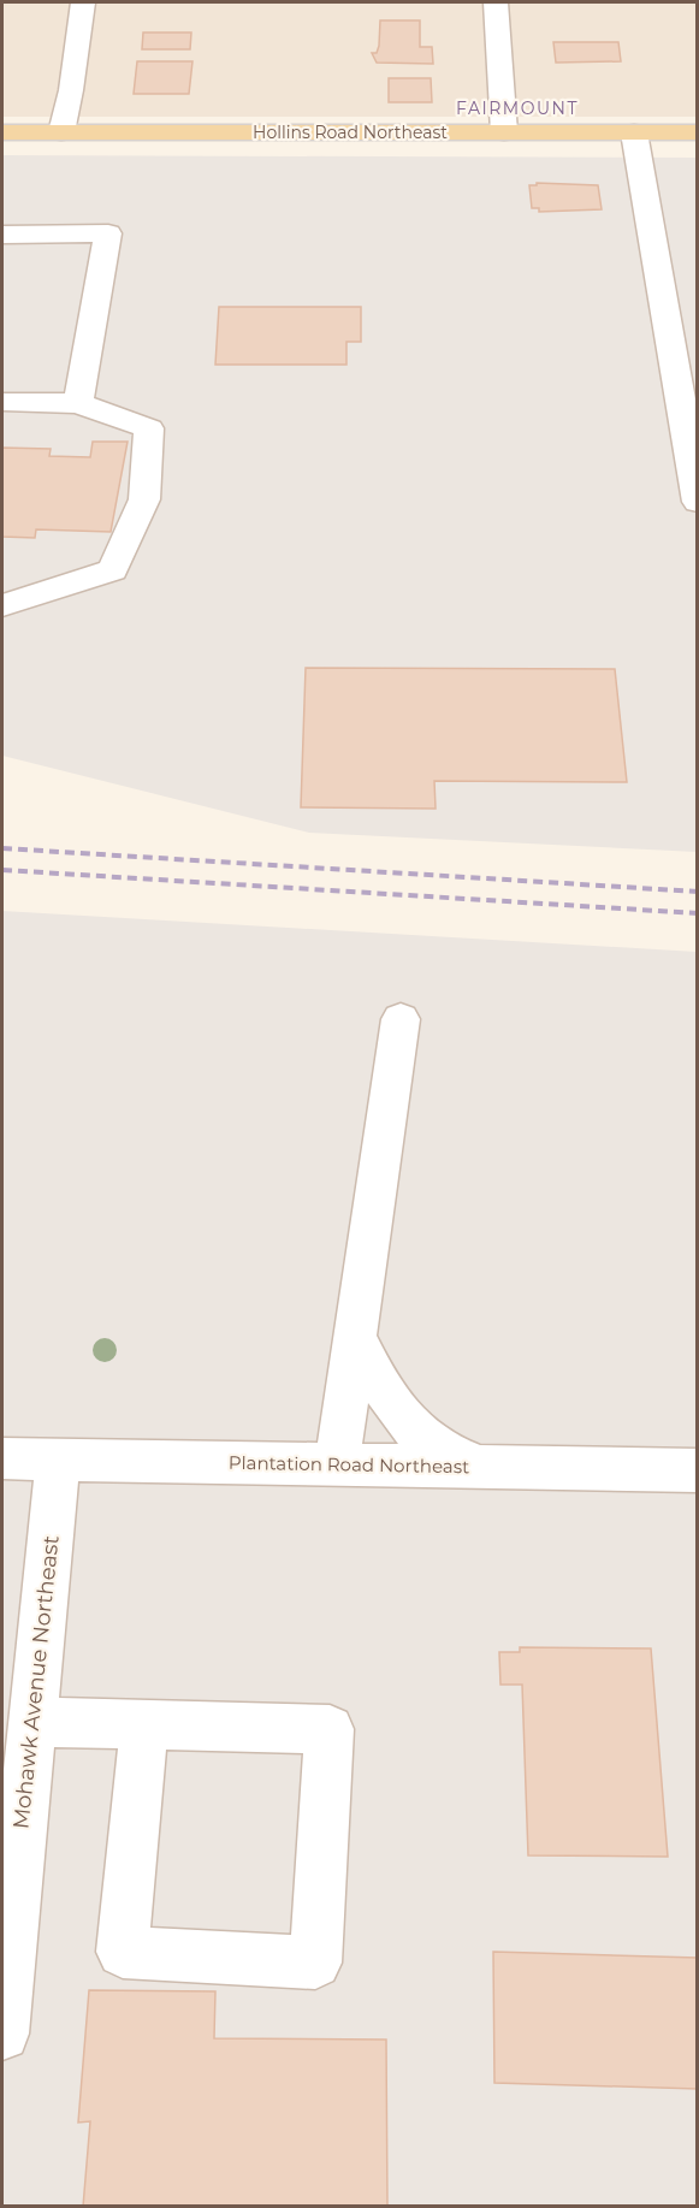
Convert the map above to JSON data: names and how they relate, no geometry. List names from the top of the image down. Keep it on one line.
{"streets":{"main road":["Hollins Road Northeast"],"street":["Plantation Road Northeast","Mohawk Avenue Northeast"]},"crossings":[["Plantation Road Northeast","Mohawk Avenue Northeast"]],"districts":["FAIRMOUNT"]}
